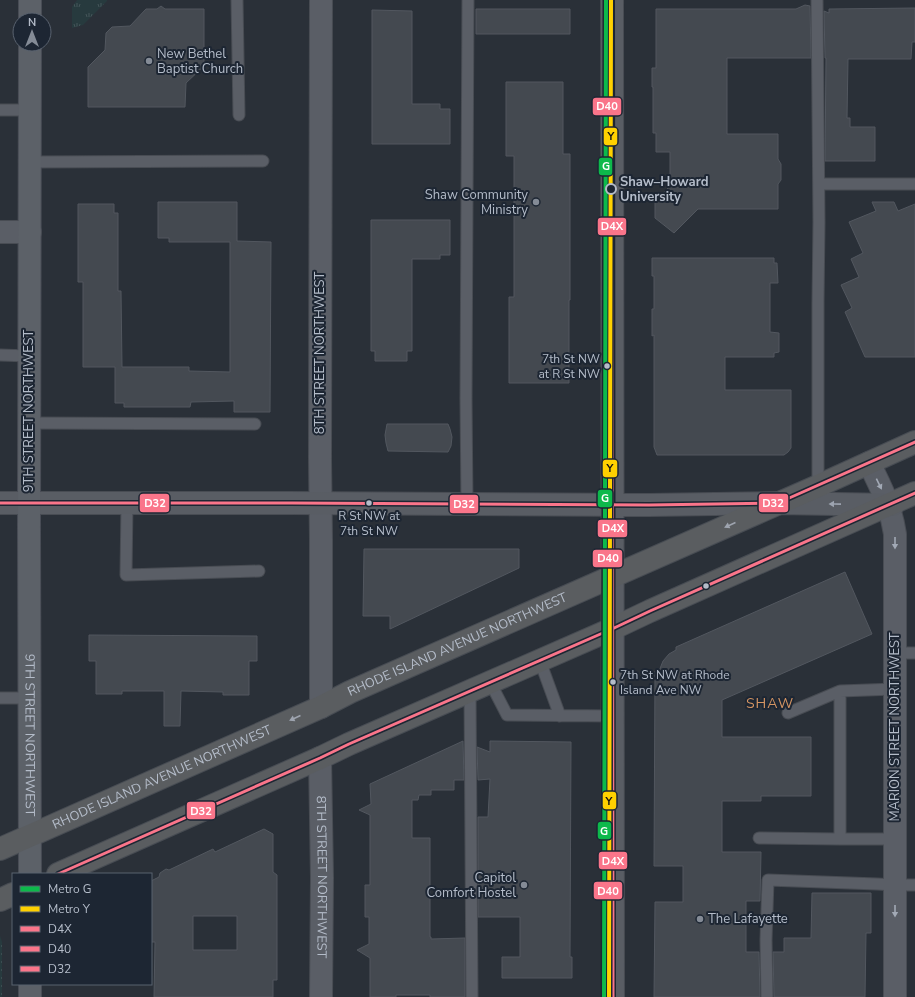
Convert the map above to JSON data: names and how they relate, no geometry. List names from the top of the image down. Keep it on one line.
{"streets":{"highway":["RHODE ISLAND AVENUE NORTHWEST"],"main road":["9TH STREET NORTHWEST"],"street":["8TH STREET NORTHWEST","MARION STREET NORTHWEST"]},"crossings":[["8TH STREET NORTHWEST","RHODE ISLAND AVENUE NORTHWEST"],["9TH STREET NORTHWEST","RHODE ISLAND AVENUE NORTHWEST"],["RHODE ISLAND AVENUE NORTHWEST","MARION STREET NORTHWEST"]],"one_way":["MARION STREET NORTHWEST"],"districts":["SHAW"],"places":["New Bethel Baptist Church","Shaw–Howard University","Shaw Community Ministry","7th St NW at R St NW","R St NW at 7th St NW","7th St NW at Rhode Island Ave NW","Capitol Comfort Hostel","The Lafayette"],"lines":["metro line G","metro line Y","transit line D4X","transit line D40","transit line D32"],"legend":["Metro G","Metro Y","D4X","D40","D32"],"north":"top"}
